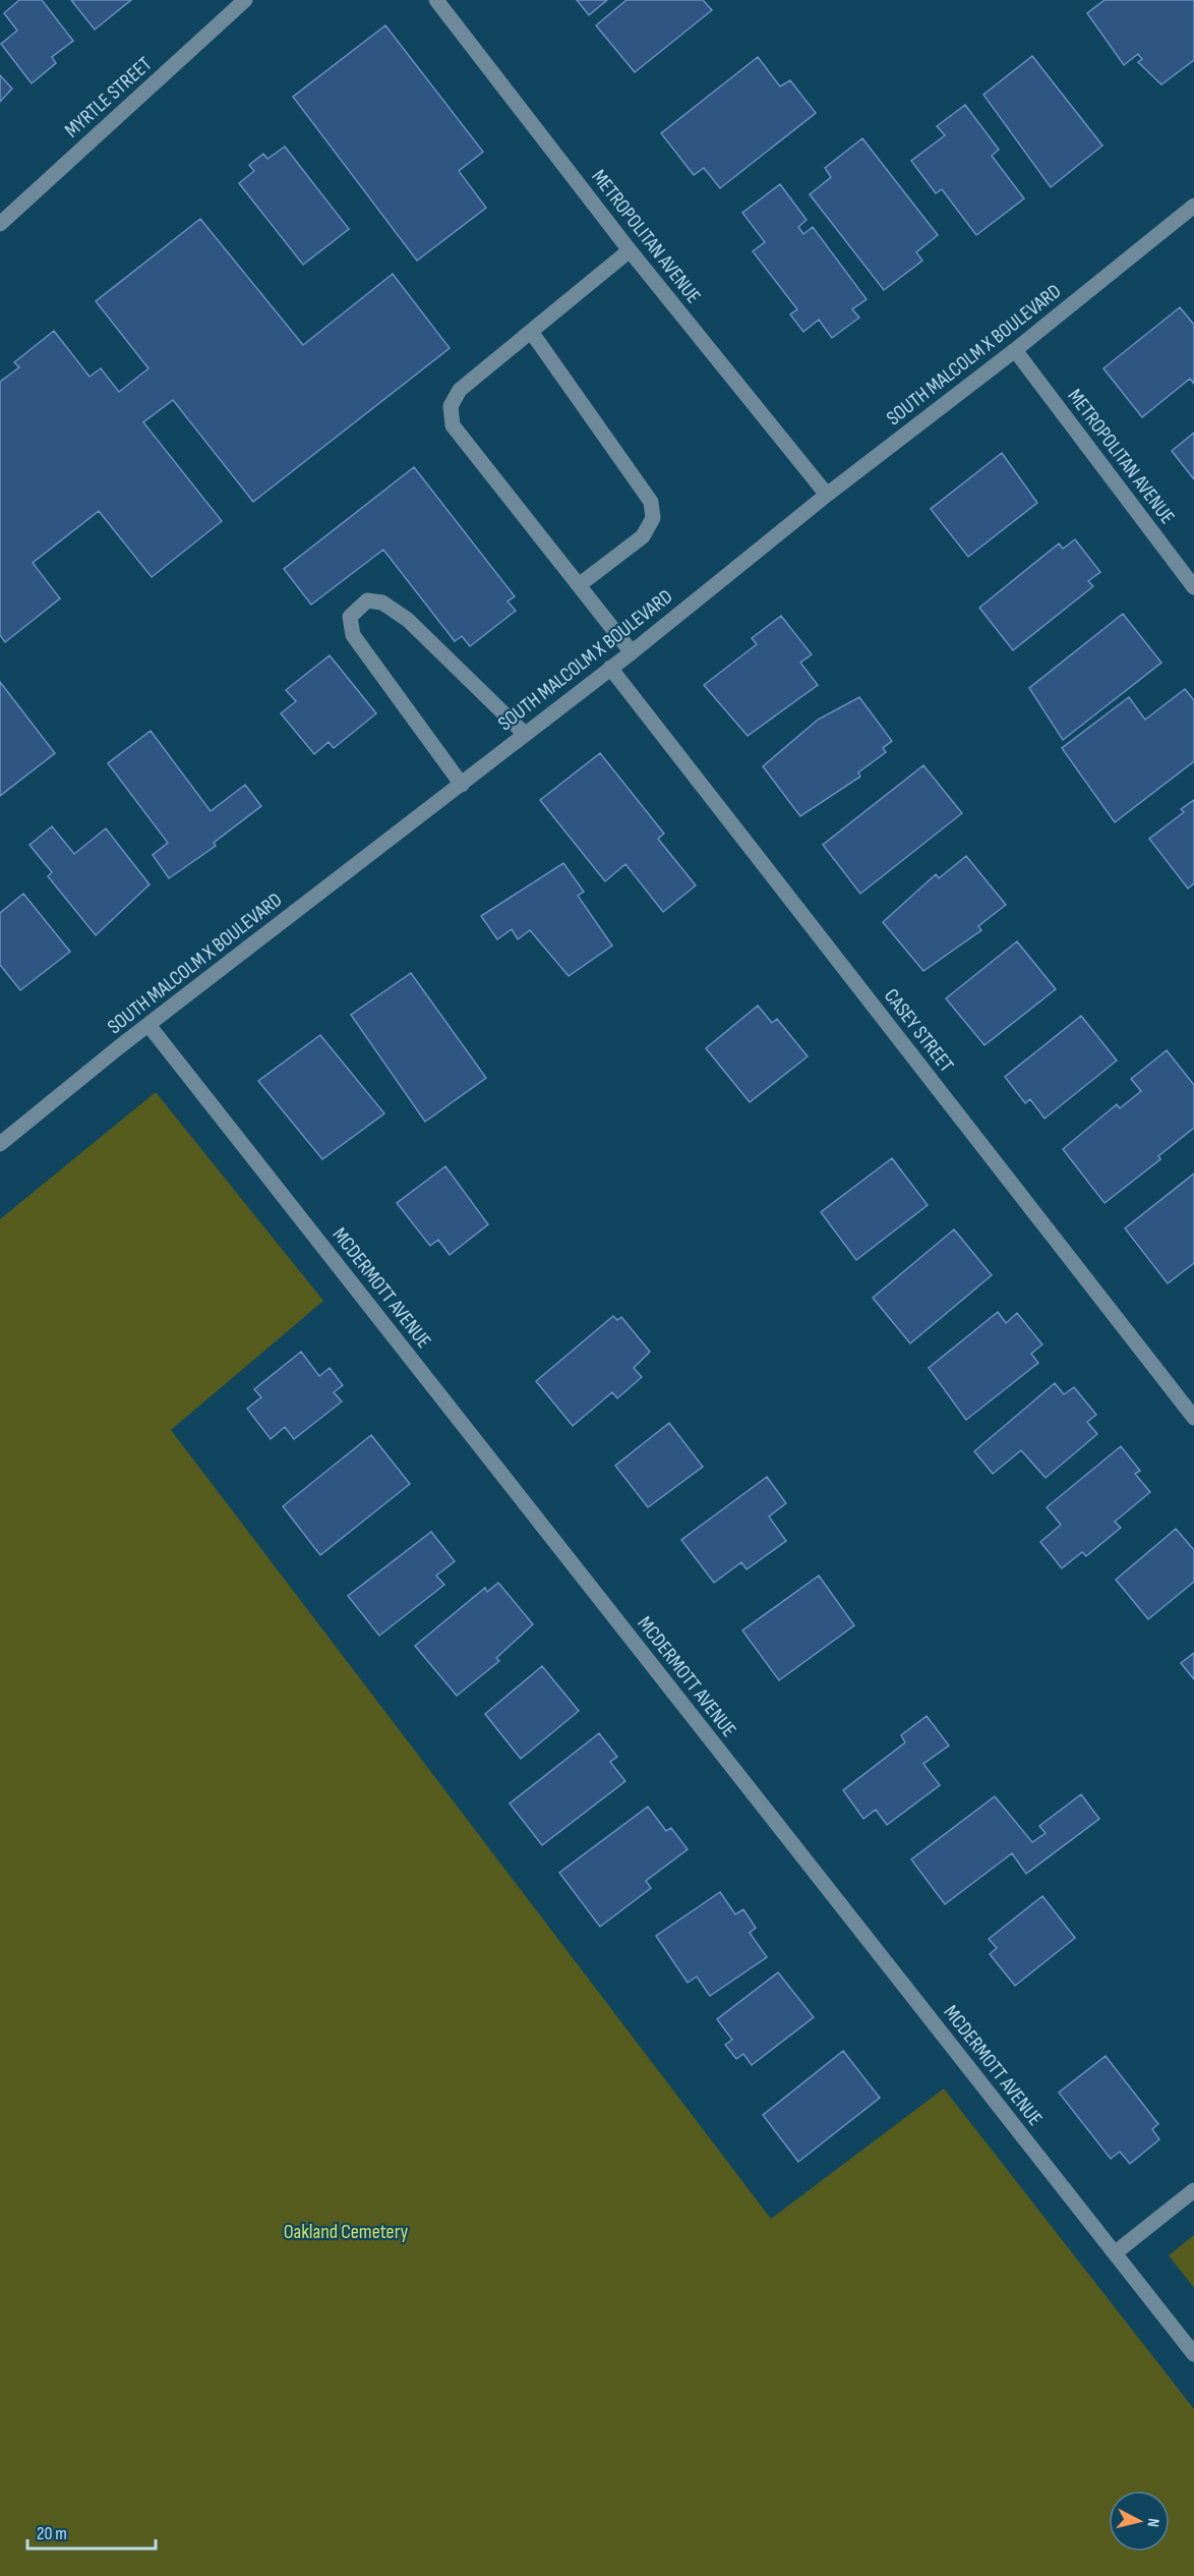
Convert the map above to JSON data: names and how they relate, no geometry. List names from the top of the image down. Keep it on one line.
{"streets":{"street":["MYRTLE STREET","METROPOLITAN AVENUE","SOUTH MALCOLM X BOULEVARD","CASEY STREET","MCDERMOTT AVENUE"]},"crossings":[["METROPOLITAN AVENUE","SOUTH MALCOLM X BOULEVARD"],["SOUTH MALCOLM X BOULEVARD","CASEY STREET"],["SOUTH MALCOLM X BOULEVARD","MCDERMOTT AVENUE"]],"parks":["Oakland Cemetery"],"scale_bar":"20 m","north":"right"}
